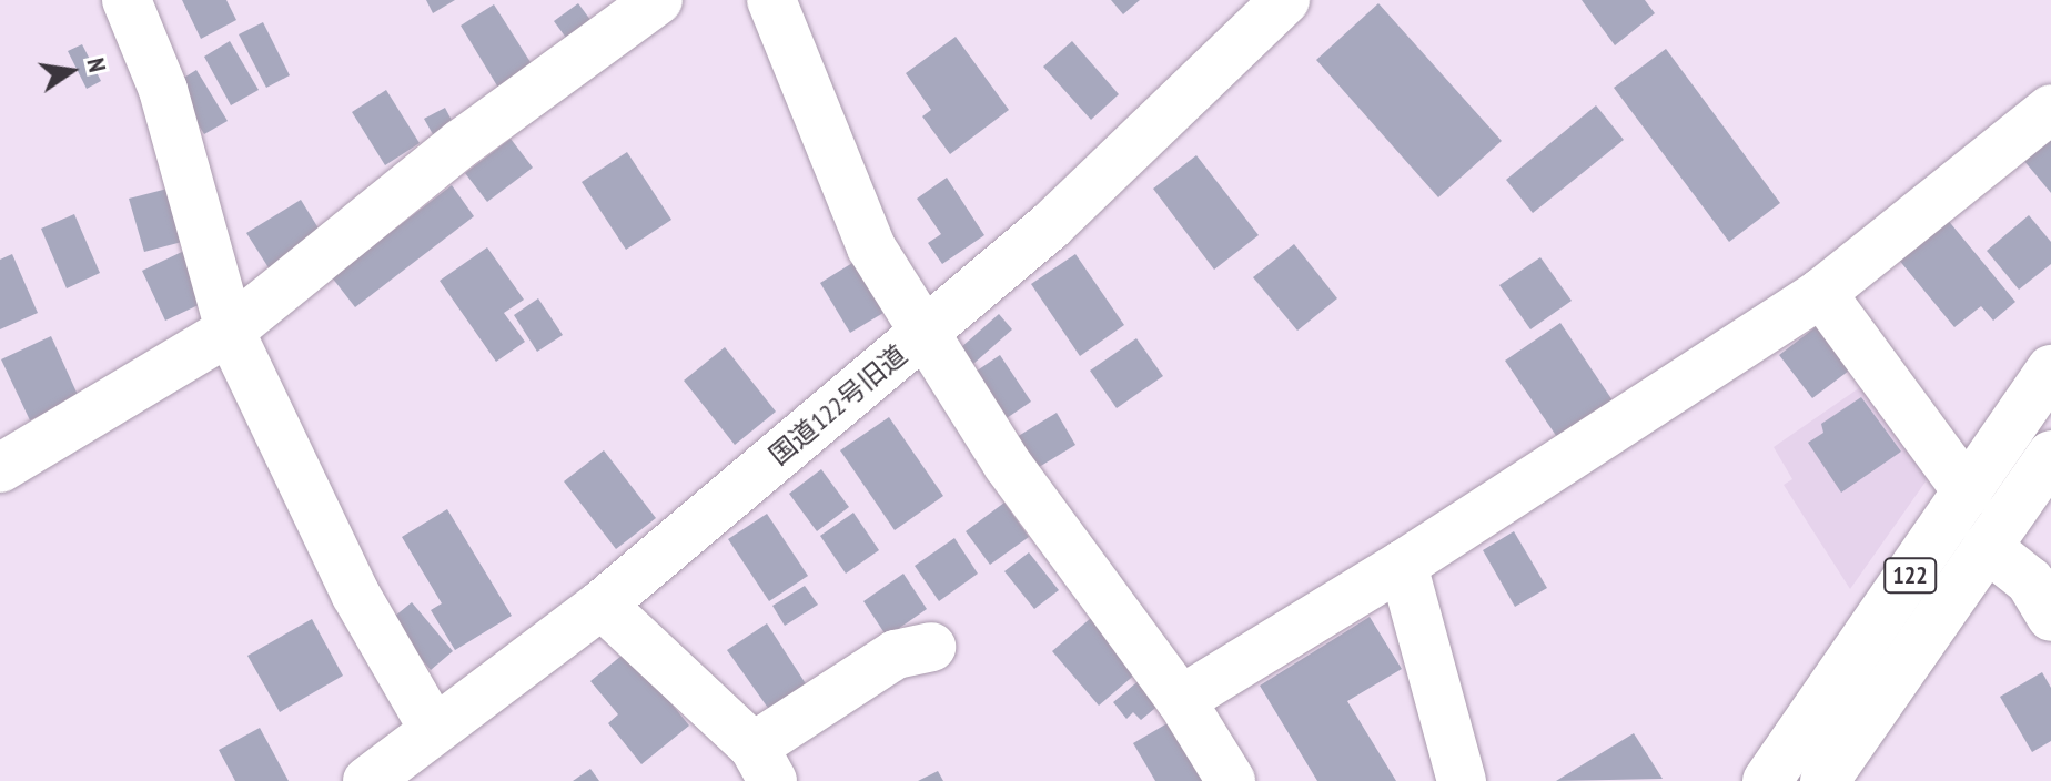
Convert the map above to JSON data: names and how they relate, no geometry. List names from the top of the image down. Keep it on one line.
{"streets":{"main road":["国道122号旧道","122"]},"north":"right"}
